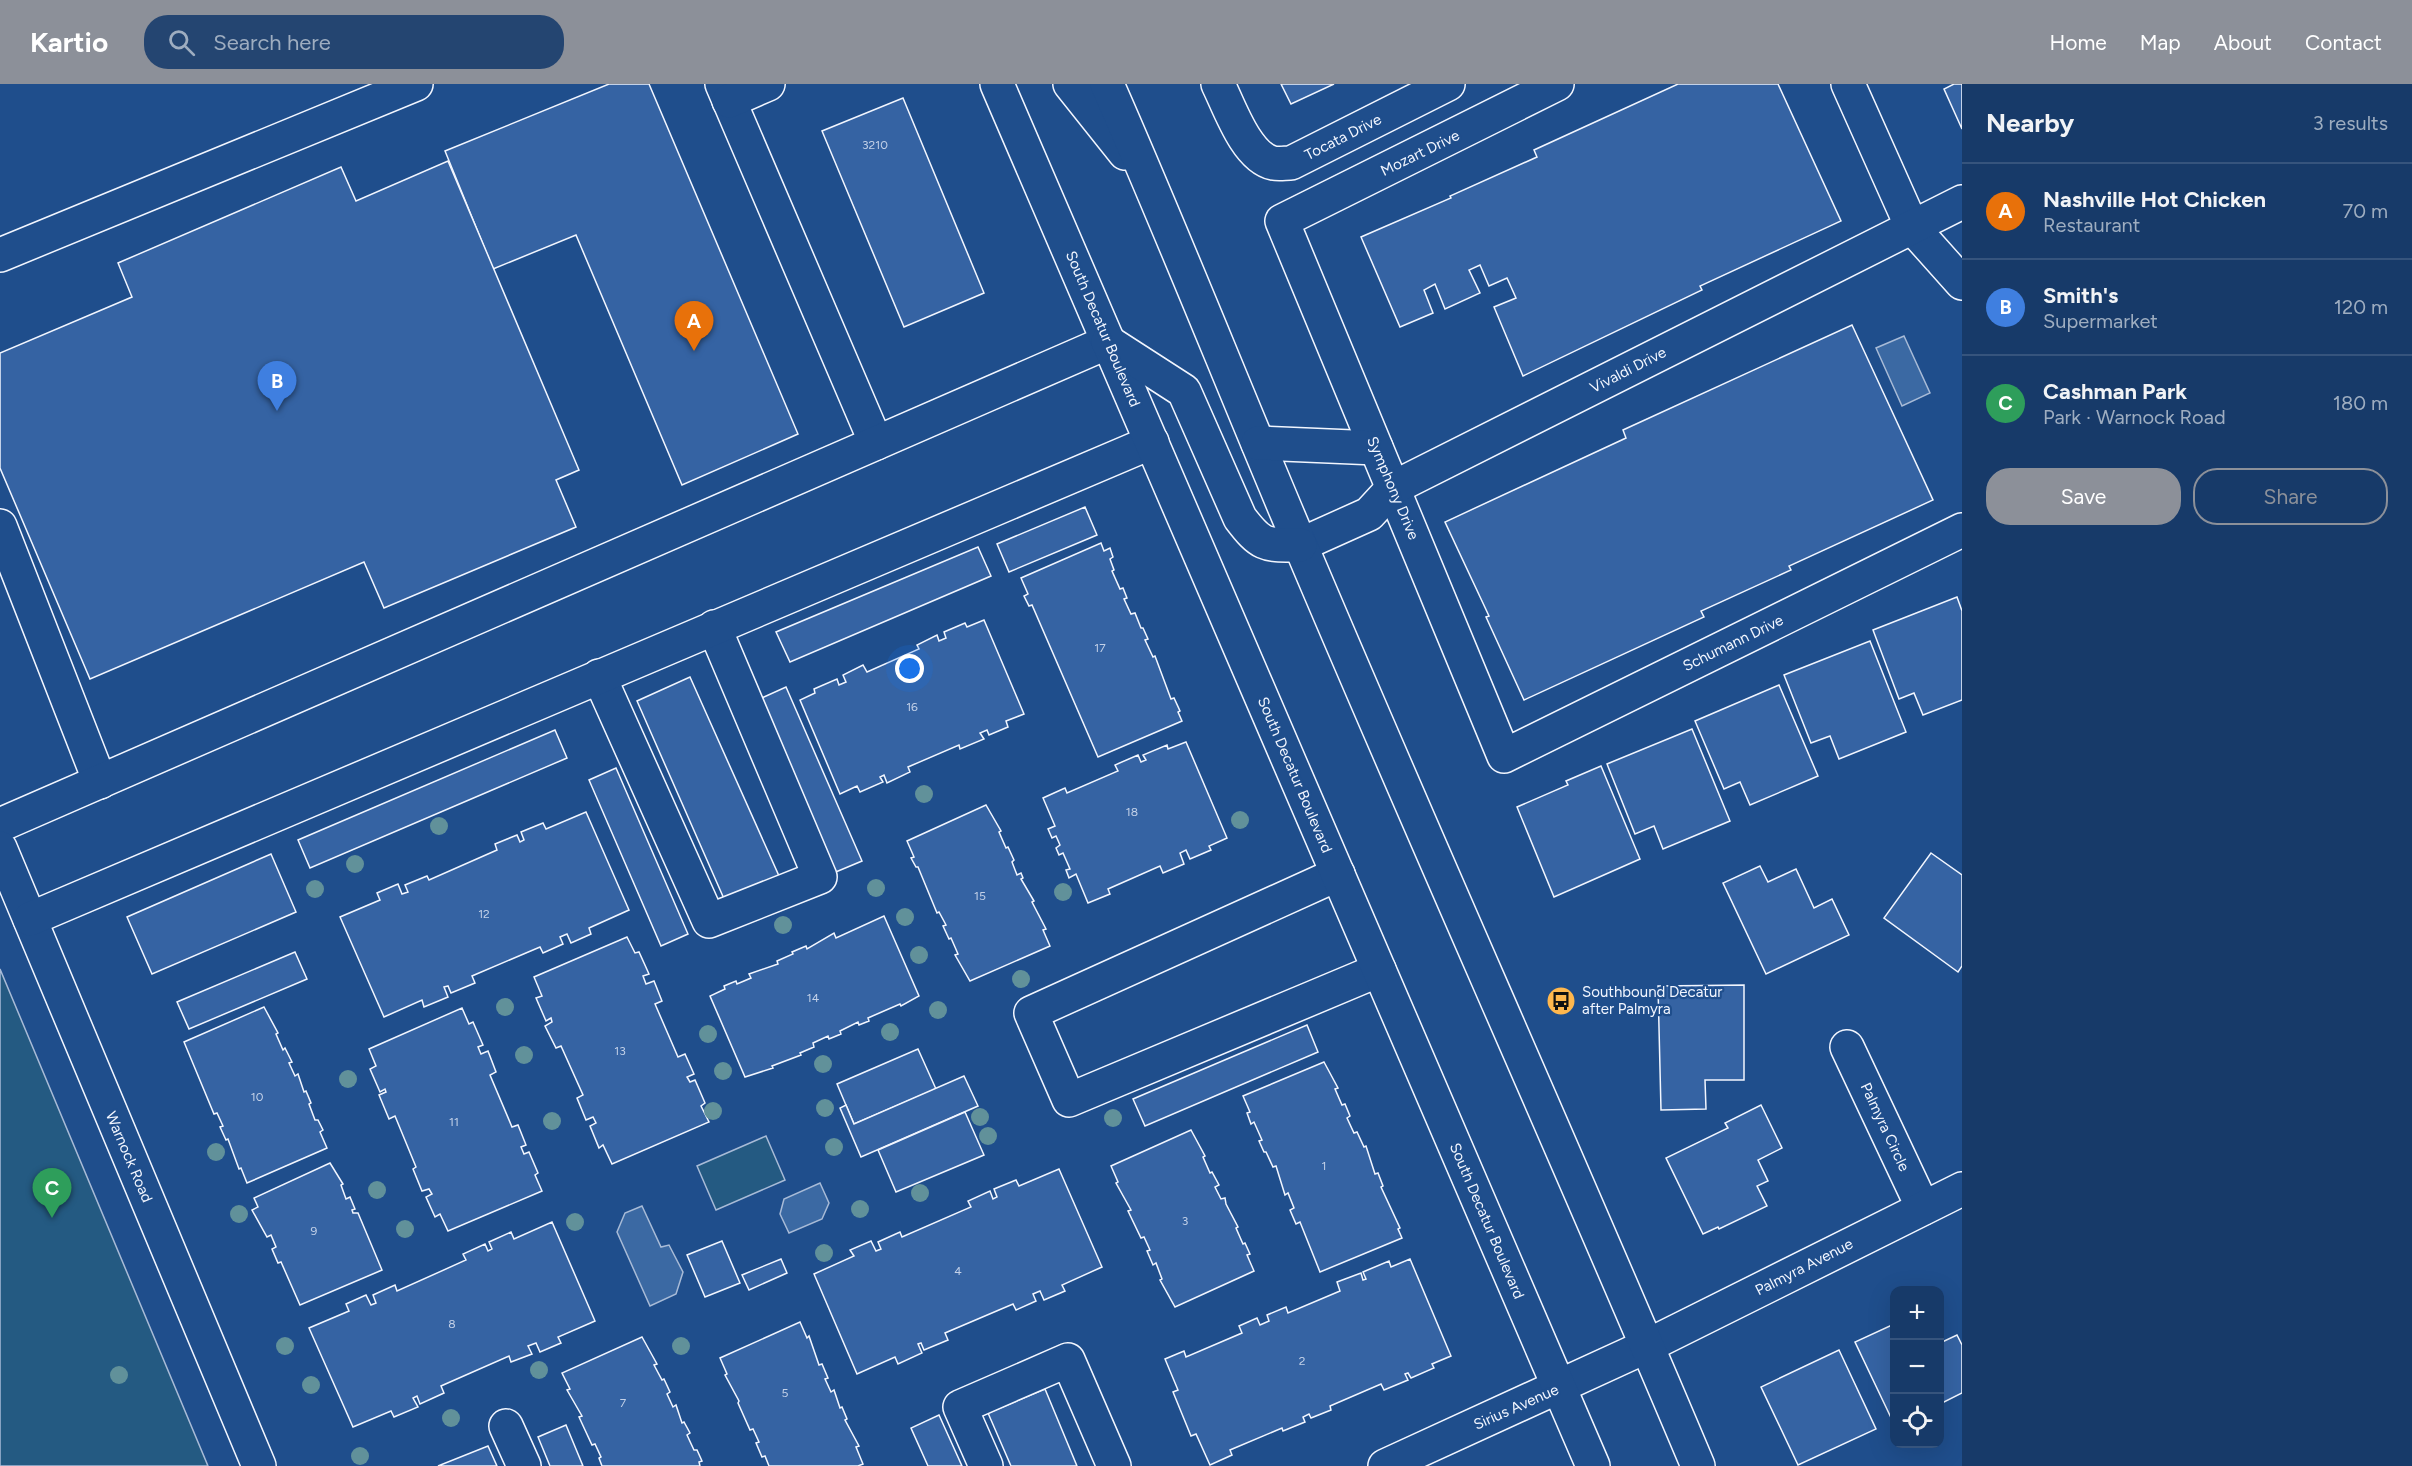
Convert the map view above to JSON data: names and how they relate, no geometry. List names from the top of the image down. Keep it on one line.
{"streets":{"street":["Tocata Drive","Mozart Drive","South Decatur Boulevard","Vivaldi Drive","Symphony Drive","Schumann Drive","Palmyra Circle","Warnock Road","Palmyra Avenue","Sirius Avenue"]},"crossings":[["Mozart Drive","Symphony Drive"],["South Decatur Boulevard","Sirius Avenue"],["Vivaldi Drive","Symphony Drive"],["Symphony Drive","Schumann Drive"],["Palmyra Circle","Palmyra Avenue"],["Palmyra Avenue","Sirius Avenue"]],"places":{"bus stop":["Southbound Decatur after Palmyra"]},"house_numbers":["3210","17","16","18","15","12","14","13","10","11","1","3","9","4","8","2","5","7"],"page":{"header":"Kartio","search":"Search here","nav":["Home","Map","About","Contact"],"heading":["Nearby","3 results"],"list":[{"mark":"A","name":"Nashville Hot Chicken","note":"Restaurant","value":"70 m"},{"mark":"B","name":"Smith's","note":"Supermarket","value":"120 m"},{"mark":"C","name":"Cashman Park","note":"Park · Warnock Road","value":"180 m"}],"pins":["A","B","C"],"buttons":["Save","Share"],"map_buttons":["+","−"]}}
